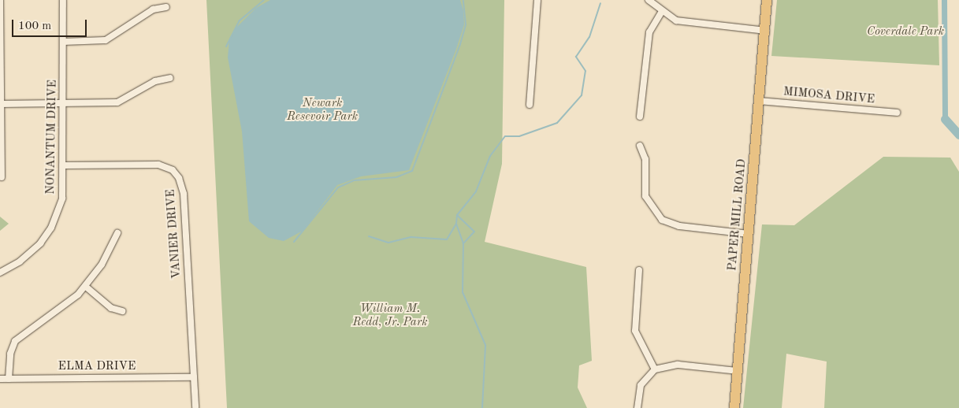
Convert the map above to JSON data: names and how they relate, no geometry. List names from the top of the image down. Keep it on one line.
{"streets":{"main road":["PAPER MILL ROAD"],"street":["MIMOSA DRIVE","NONANTUM DRIVE","VANIER DRIVE","ELMA DRIVE"]},"crossings":[["MIMOSA DRIVE","PAPER MILL ROAD"],["NONANTUM DRIVE","VANIER DRIVE"],["VANIER DRIVE","ELMA DRIVE"]],"parks":["Coverdale Park","Newark Resevoir Park","William M. Redd, Jr. Park"],"scale_bar":"100 m"}
